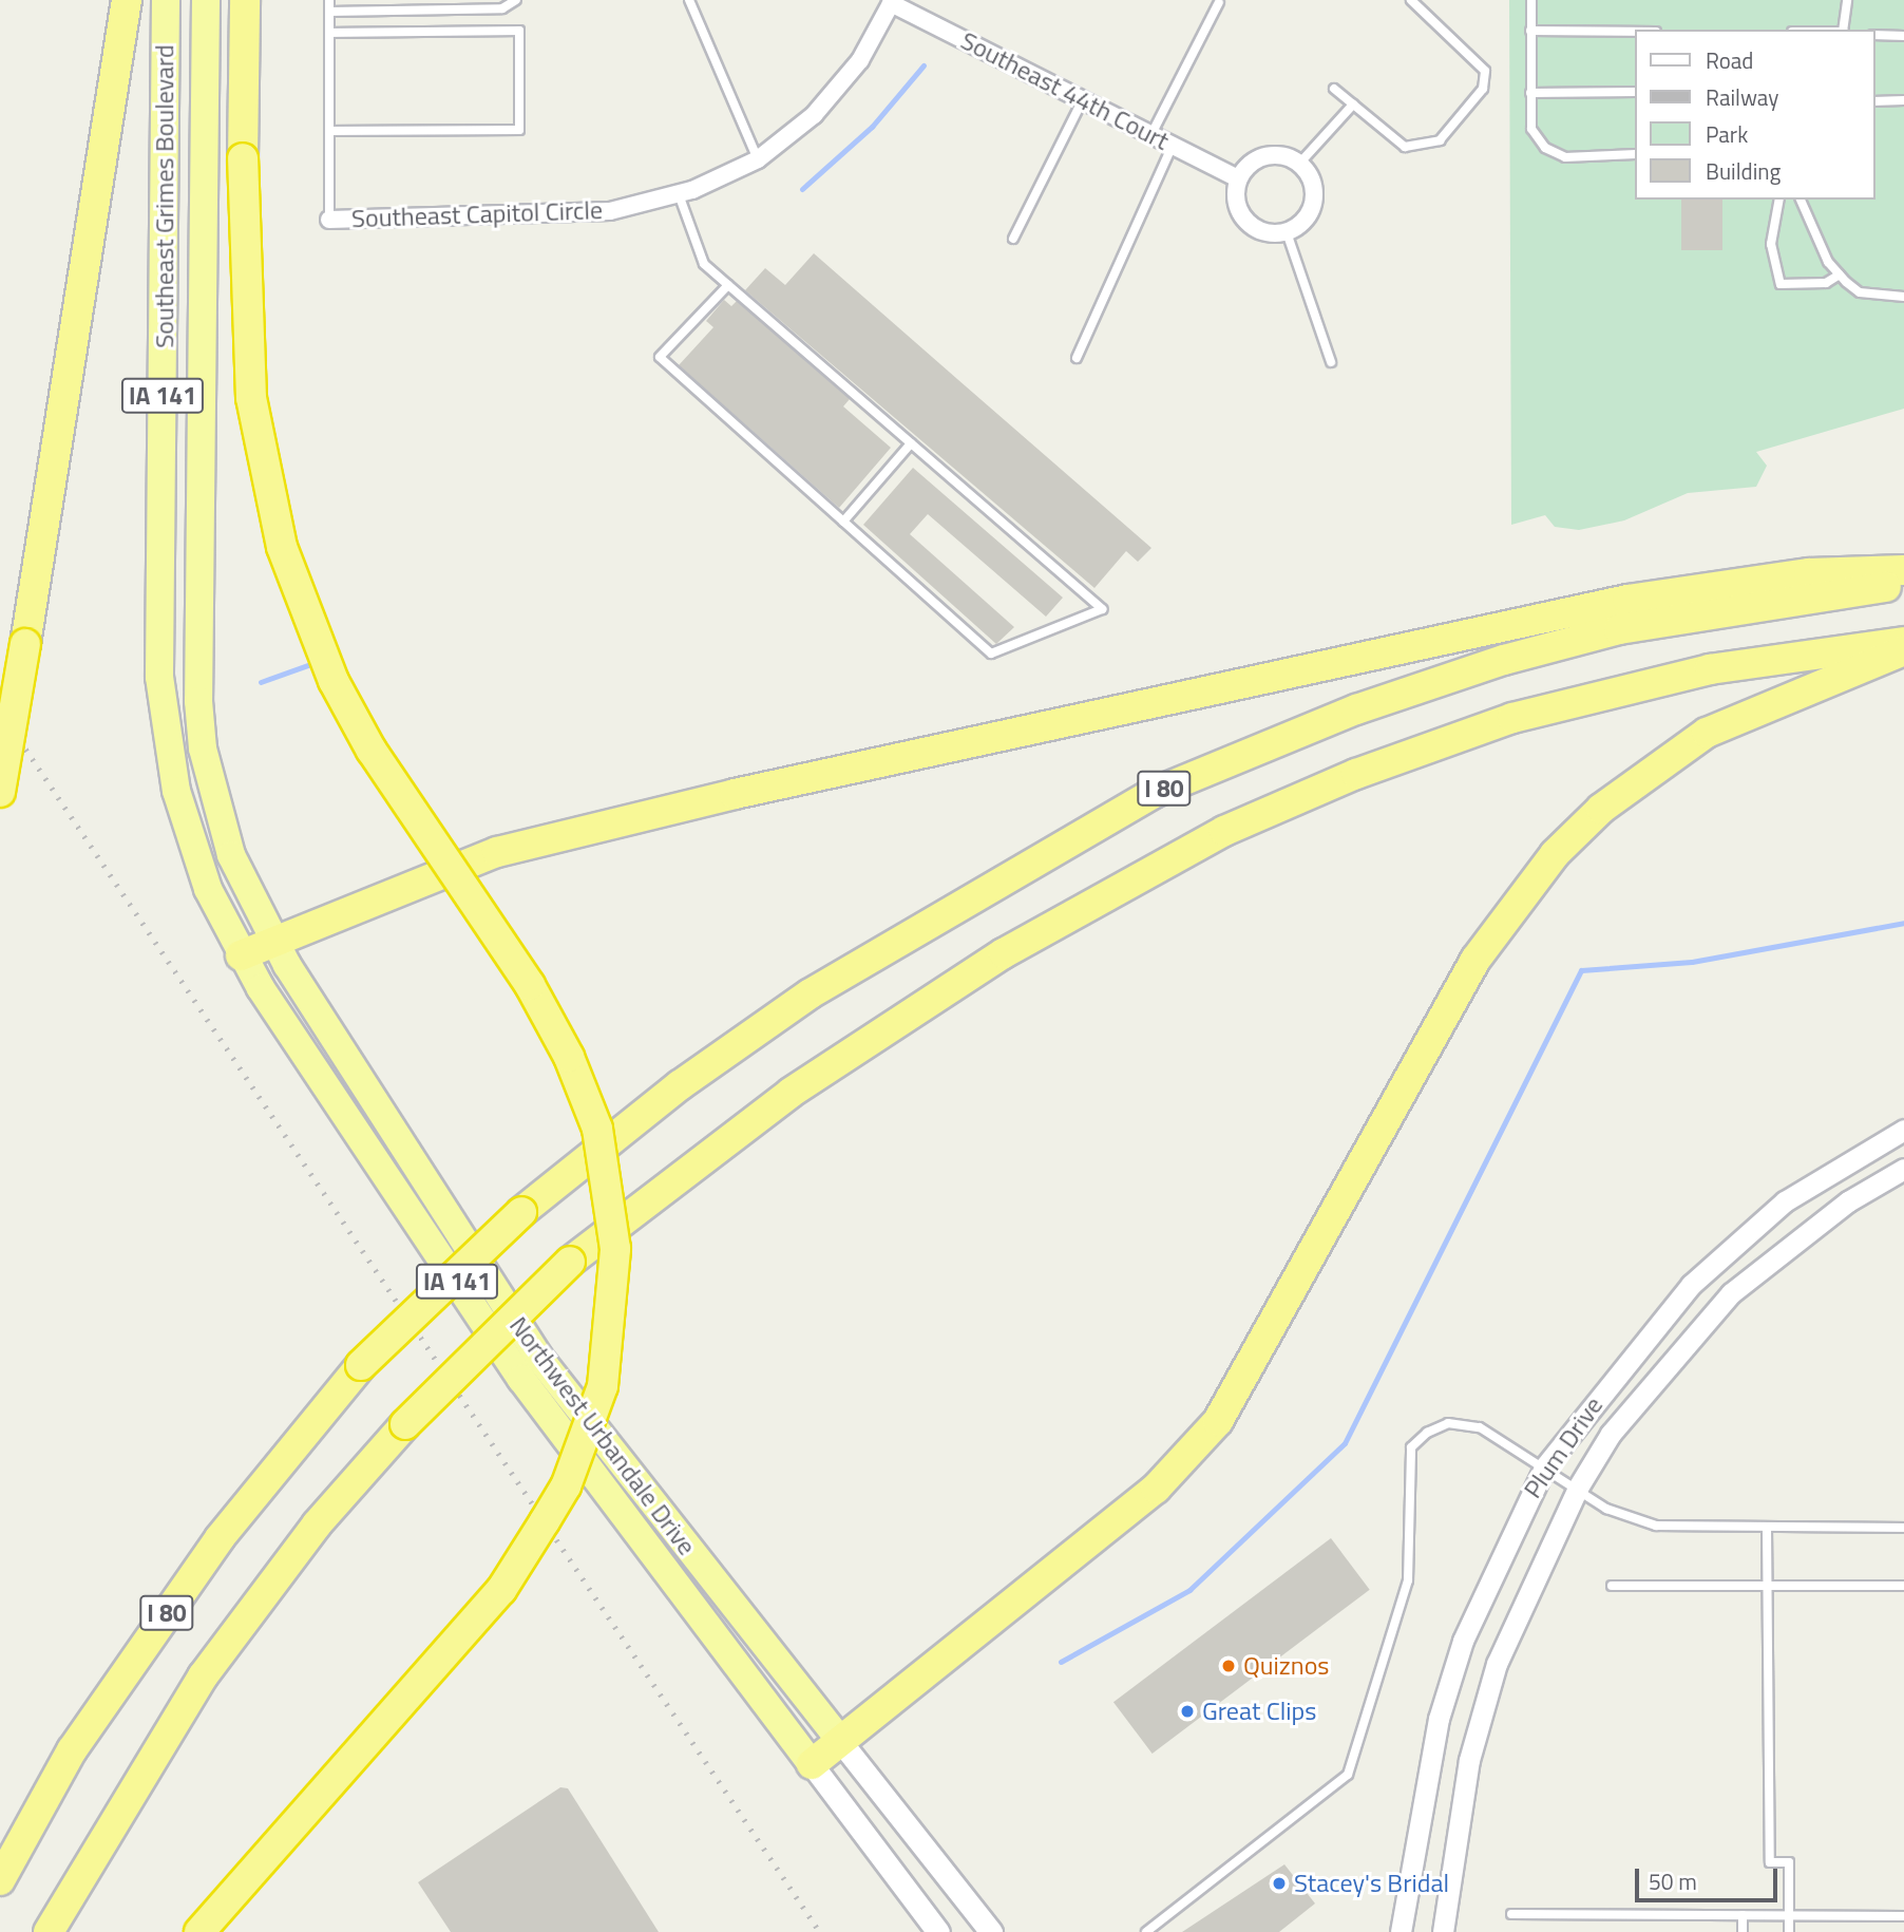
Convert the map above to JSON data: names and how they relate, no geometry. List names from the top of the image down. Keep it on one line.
{"streets":{"highway":["Southeast Grimes Boulevard","IA 141","I 80","Northwest Urbandale Drive"],"street":["Southeast 44th Court","Southeast Capitol Circle","Plum Drive"]},"crossings":[["Southeast 44th Court","Southeast Capitol Circle"],["Southeast Grimes Boulevard","Northwest Urbandale Drive"]],"places":["Quiznos","Great Clips","Stacey's Bridal"],"legend":["Road","Railway","Park","Building"],"scale_bar":"50 m"}
